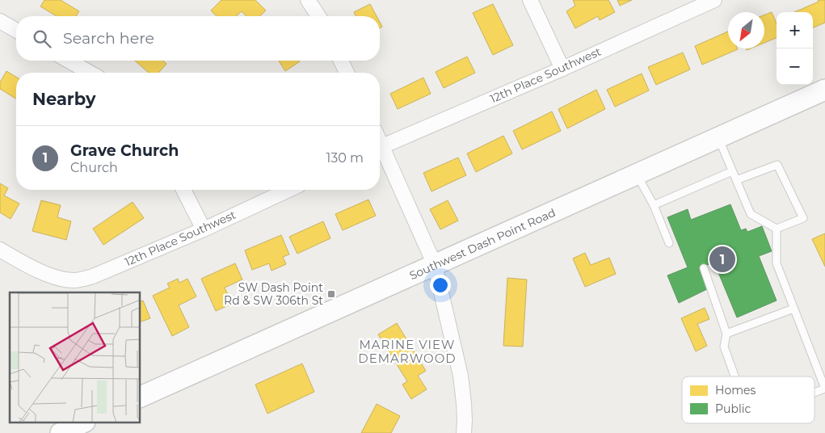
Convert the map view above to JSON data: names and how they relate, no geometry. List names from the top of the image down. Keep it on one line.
{"streets":{"main road":["Southwest Dash Point Road"],"street":["12th Place Southwest"]},"districts":["MARINE VIEW DEMARWOOD"],"places":{"transit":["SW Dash Point Rd & SW 306th St"]},"legend":["Homes","Public"],"north":"bottom left","page":{"map_buttons":["+","−"],"search":"Search here","heading":"Nearby","list":[{"mark":"1","name":"Grave Church","note":"Church","value":"130 m"}],"pins":"1"}}
